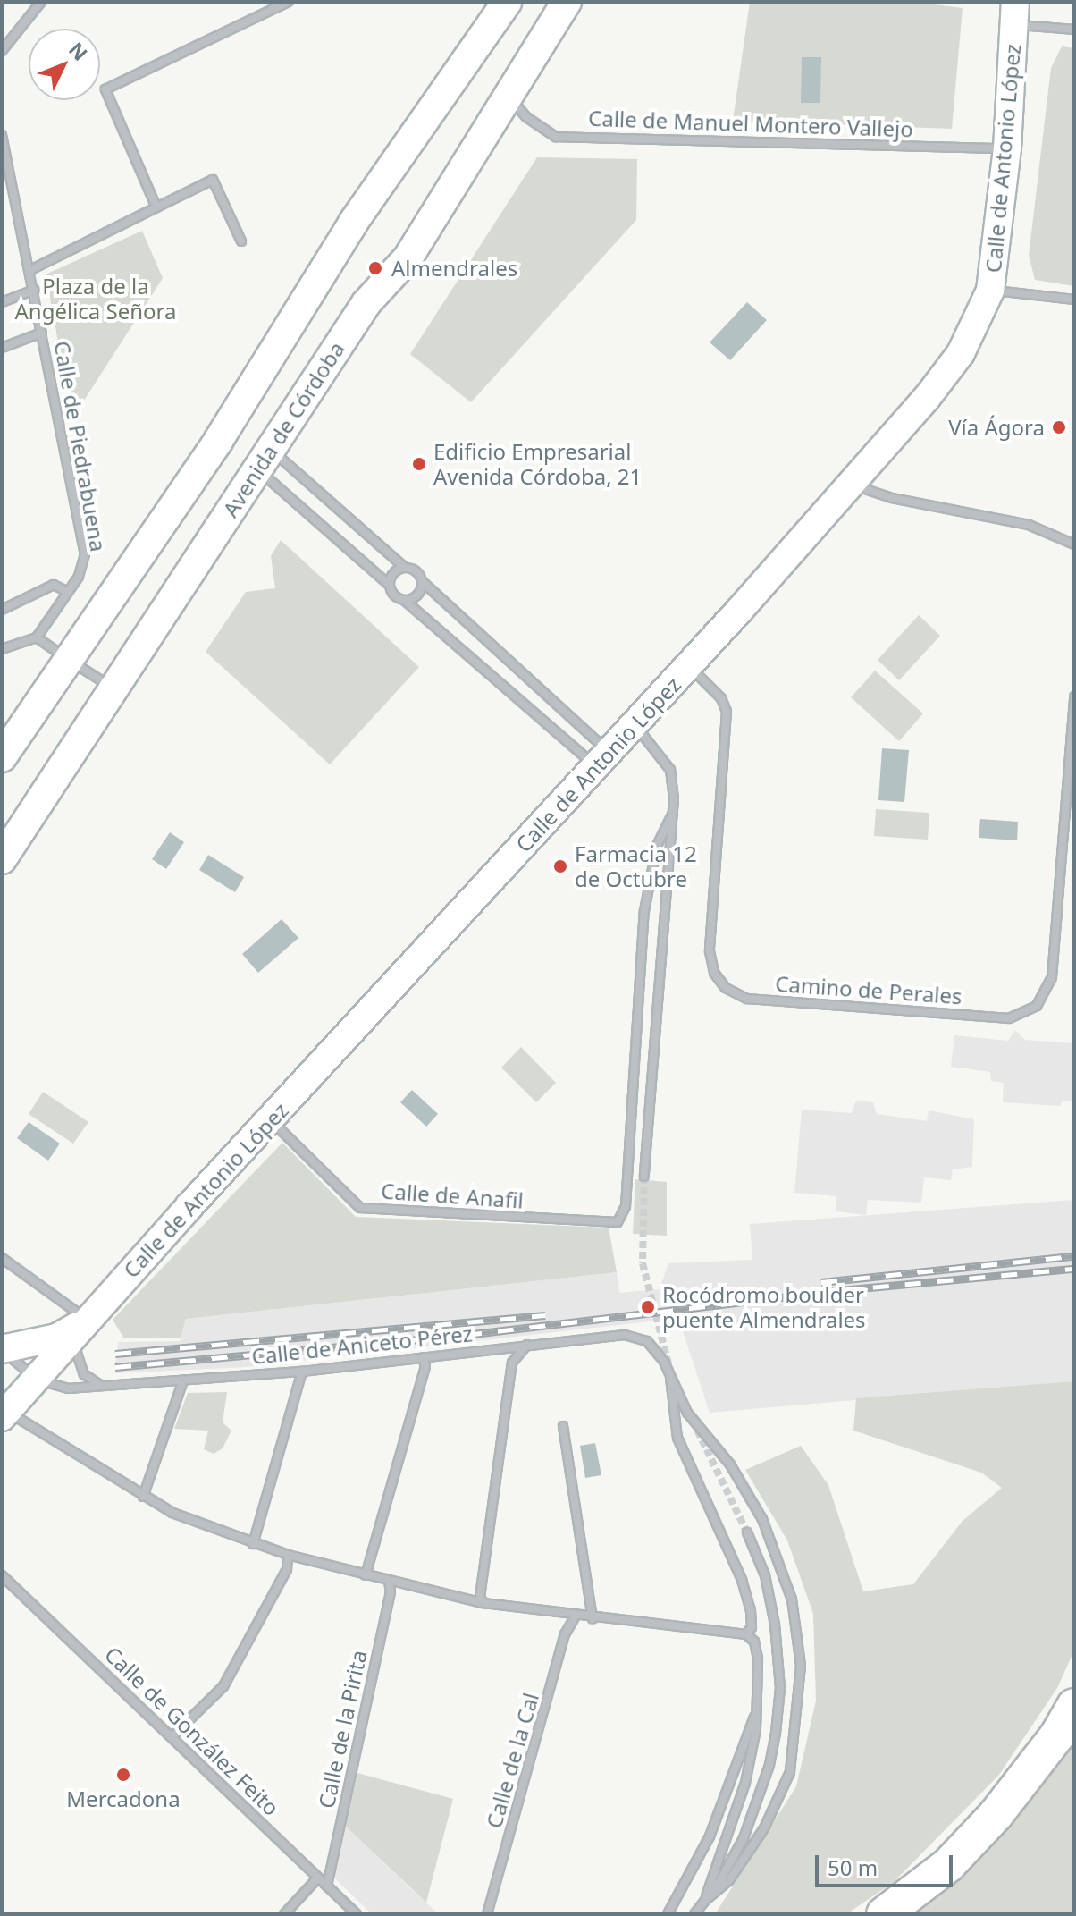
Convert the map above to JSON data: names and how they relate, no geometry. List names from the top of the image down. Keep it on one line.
{"streets":{"main road":["Avenida de Córdoba"],"street":["Calle de Manuel Montero Vallejo","Calle de Antonio López","Calle de Piedrabuena","Camino de Perales","Calle de Anafil","Calle de Aniceto Pérez","Calle de la Pirita","Calle de González Feito","Calle de la Cal"]},"crossings":[["Calle de Manuel Montero Vallejo","Calle de Antonio López"],["Calle de Manuel Montero Vallejo","Avenida de Córdoba"],["Calle de Antonio López","Camino de Perales"],["Calle de Antonio López","Calle de Anafil"],["Calle de Antonio López","Calle de Aniceto Pérez"],["Calle de la Pirita","Calle de González Feito"]],"parks":["Plaza de la Angélica Señora"],"places":["Almendrales","Vía Ágora","Edificio Empresarial Avenida Córdoba, 21","Farmacia 12 de Octubre","Rocódromo boulder puente Almendrales","Mercadona"],"scale_bar":"50 m","north":"top right"}
